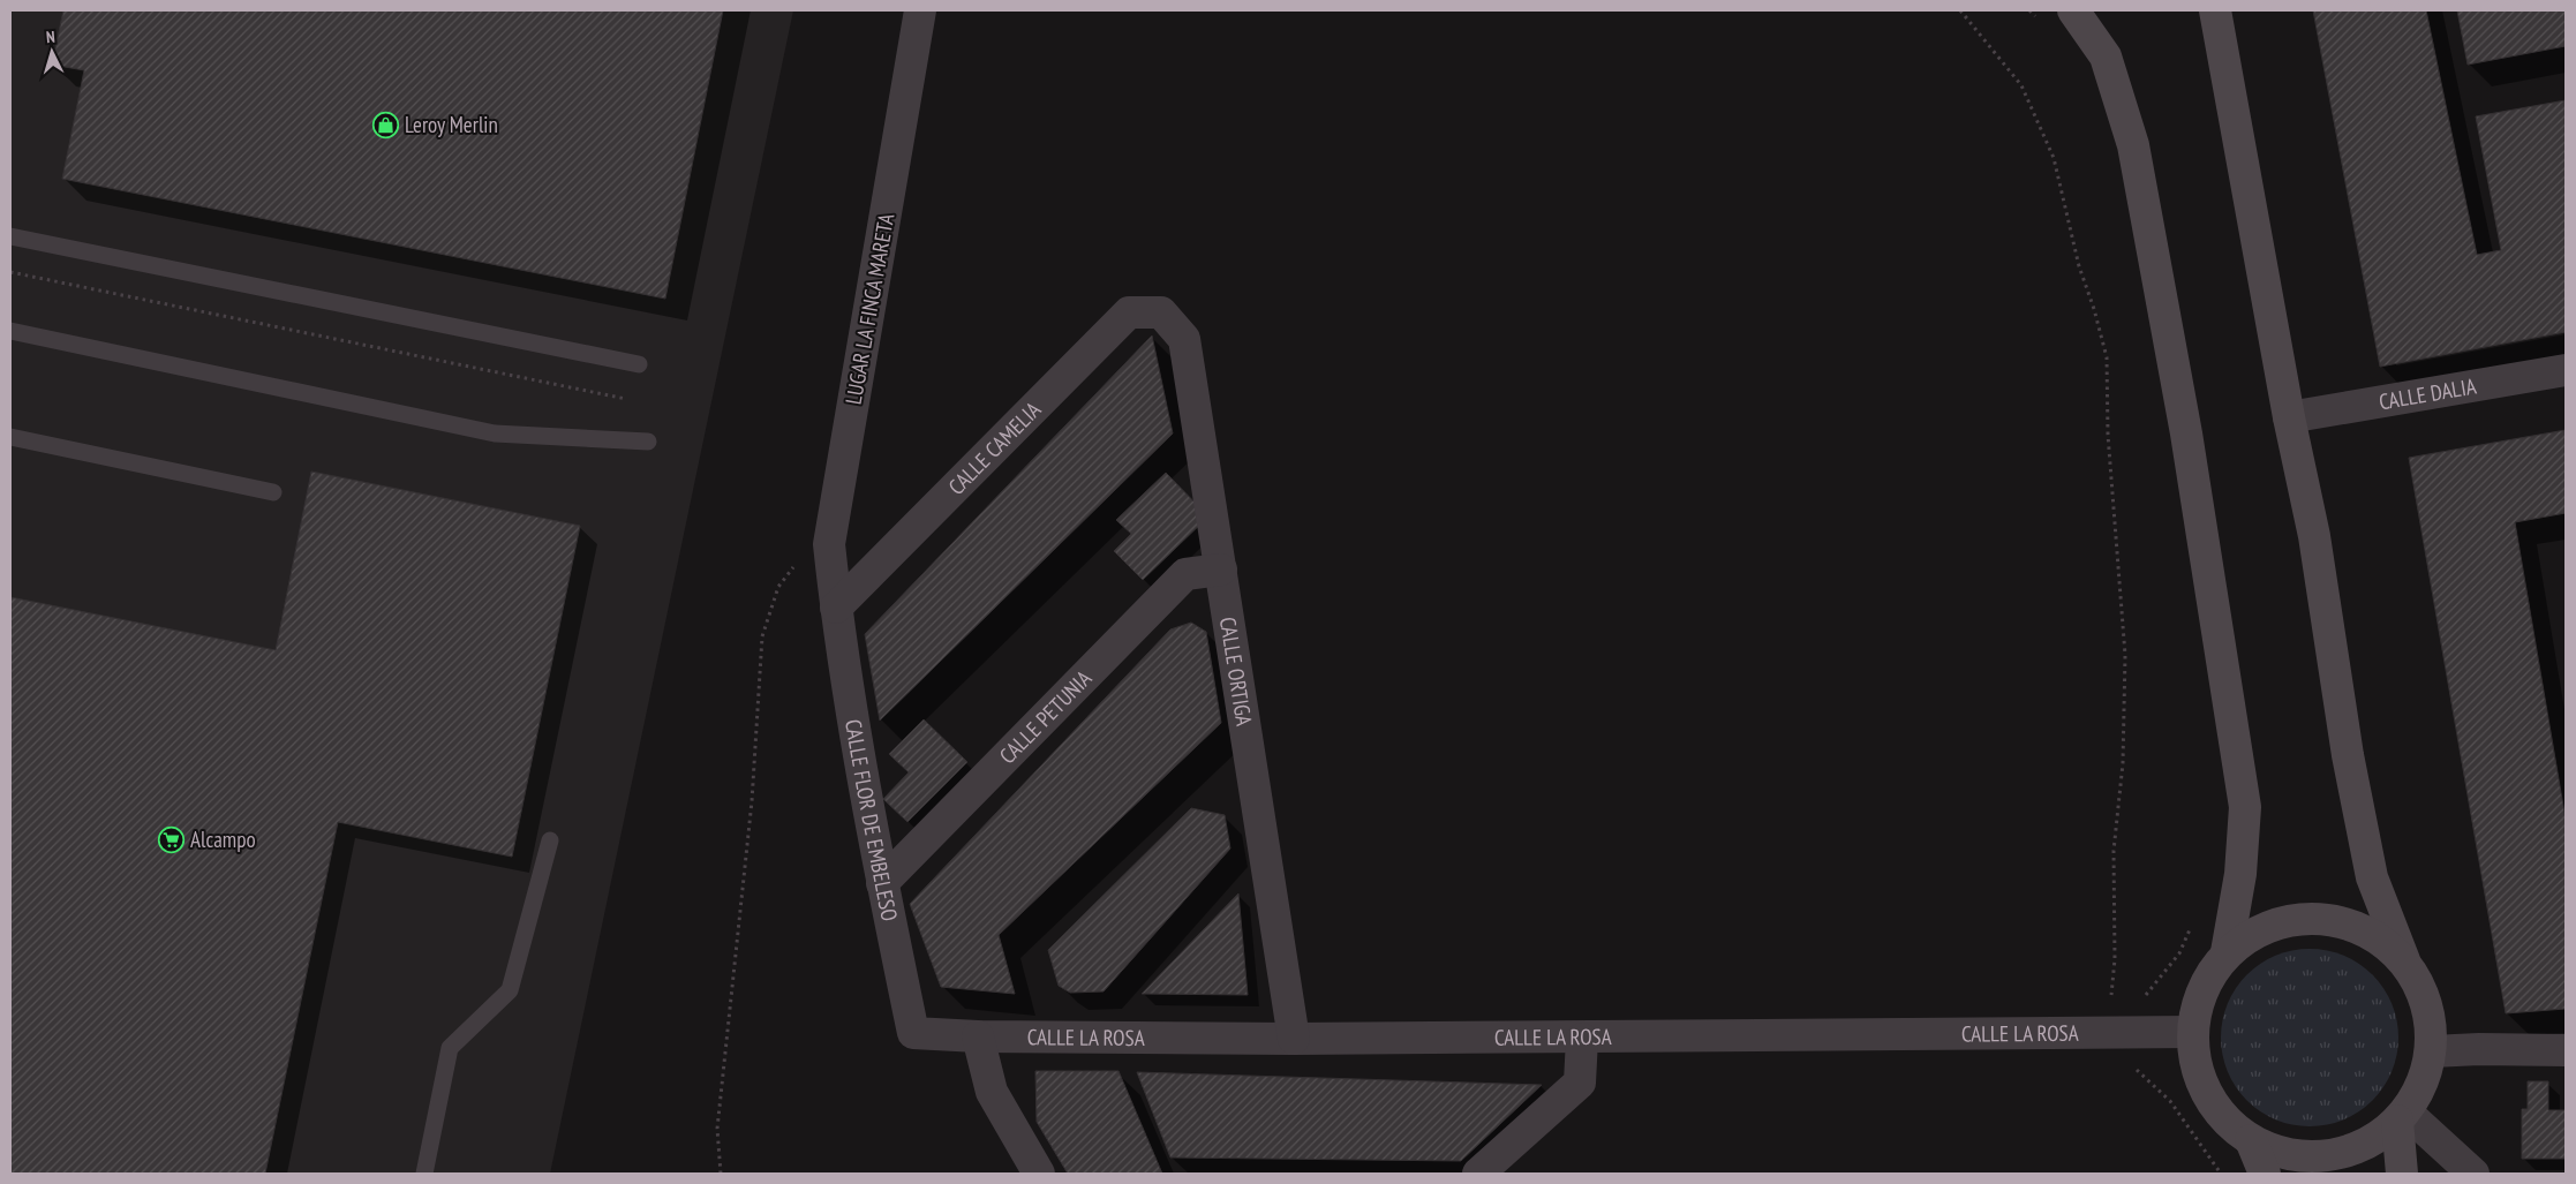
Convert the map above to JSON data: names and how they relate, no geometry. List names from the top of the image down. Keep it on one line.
{"streets":{"street":["LUGAR LA FINCA MARETA","CALLE DALIA","CALLE CAMELIA","CALLE ORTIGA","CALLE PETUNIA","CALLE FLOR DE EMBELESO","CALLE LA ROSA"]},"crossings":[["LUGAR LA FINCA MARETA","CALLE CAMELIA"],["LUGAR LA FINCA MARETA","CALLE FLOR DE EMBELESO"],["CALLE CAMELIA","CALLE ORTIGA"],["CALLE CAMELIA","CALLE FLOR DE EMBELESO"],["CALLE ORTIGA","CALLE PETUNIA"],["CALLE ORTIGA","CALLE LA ROSA"],["CALLE PETUNIA","CALLE FLOR DE EMBELESO"],["CALLE FLOR DE EMBELESO","CALLE LA ROSA"]],"places":{"shop":["Leroy Merlin"],"supermarket":["Alcampo"]},"north":"top"}
